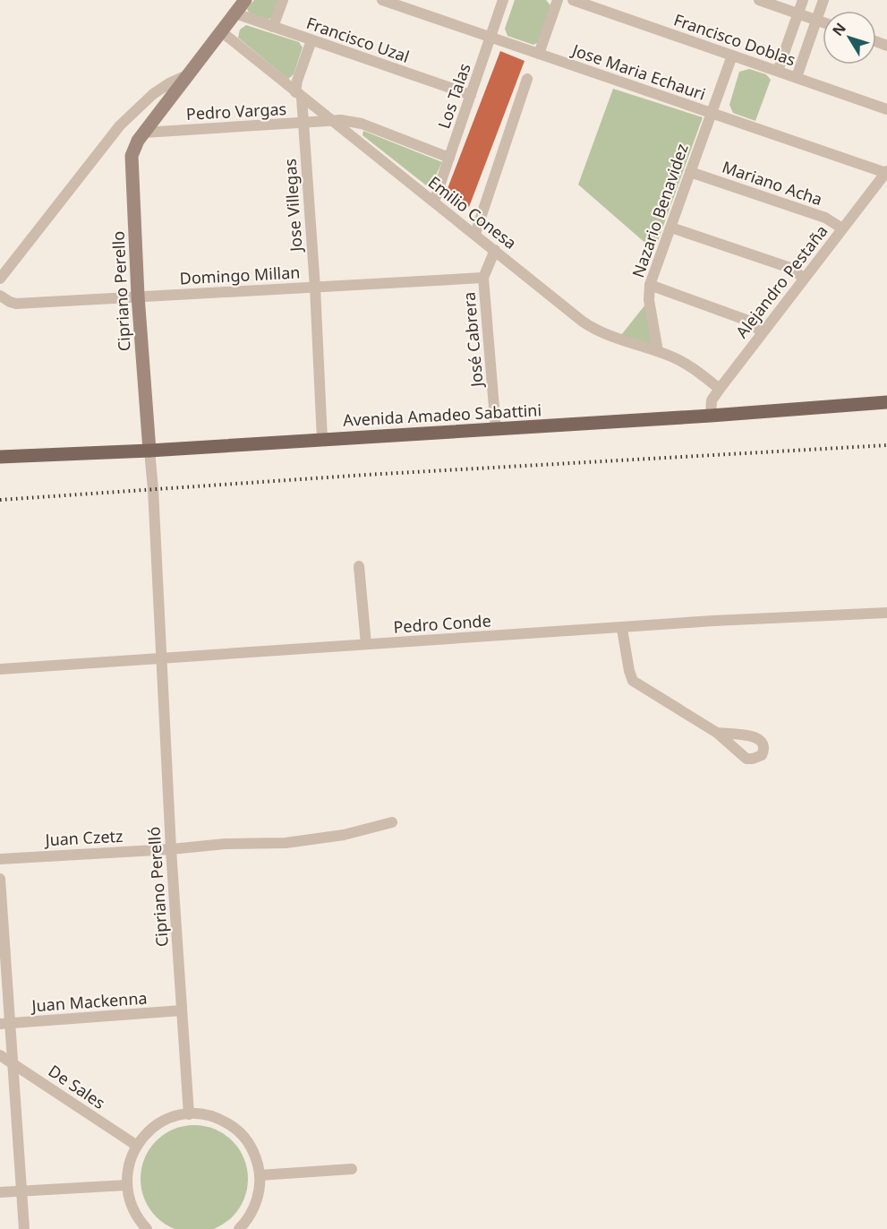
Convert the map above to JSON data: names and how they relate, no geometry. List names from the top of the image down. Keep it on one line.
{"streets":{"main road":["Cipriano Perello","Avenida Amadeo Sabattini"],"street":["Francisco Uzal","Francisco Doblas","Jose Maria Echauri","Los Talas","Pedro Vargas","Mariano Acha","Jose Villegas","Nazario Benavidez","Emilio Conesa","Domingo Millan","Alejandro Pestaña","José Cabrera","Pedro Conde","Juan Czetz","Cipriano Perelló","Juan Mackenna","De Sales"]},"crossings":[["Francisco Uzal","Los Talas"],["Francisco Uzal","Jose Villegas"],["Francisco Uzal","Cipriano Perello"],["Francisco Doblas","Nazario Benavidez"],["Jose Maria Echauri","Los Talas"],["Jose Maria Echauri","Nazario Benavidez"],["Jose Maria Echauri","Alejandro Pestaña"],["Los Talas","Pedro Vargas"],["Los Talas","Emilio Conesa"],["Pedro Vargas","Jose Villegas"],["Pedro Vargas","Emilio Conesa"],["Pedro Vargas","Cipriano Perello"],["Mariano Acha","Nazario Benavidez"],["Mariano Acha","Alejandro Pestaña"],["Jose Villegas","Emilio Conesa"],["Jose Villegas","Domingo Millan"],["Jose Villegas","Avenida Amadeo Sabattini"],["Nazario Benavidez","Emilio Conesa"],["Emilio Conesa","Alejandro Pestaña"],["Emilio Conesa","Cipriano Perello"],["Emilio Conesa","José Cabrera"],["Domingo Millan","Cipriano Perello"],["Domingo Millan","José Cabrera"],["Alejandro Pestaña","Avenida Amadeo Sabattini"],["Cipriano Perello","Avenida Amadeo Sabattini"],["Cipriano Perello","Cipriano Perelló"],["José Cabrera","Avenida Amadeo Sabattini"],["Avenida Amadeo Sabattini","Cipriano Perelló"],["Pedro Conde","Cipriano Perelló"],["Juan Czetz","Cipriano Perelló"],["Cipriano Perelló","Juan Mackenna"]],"north":"top left"}
